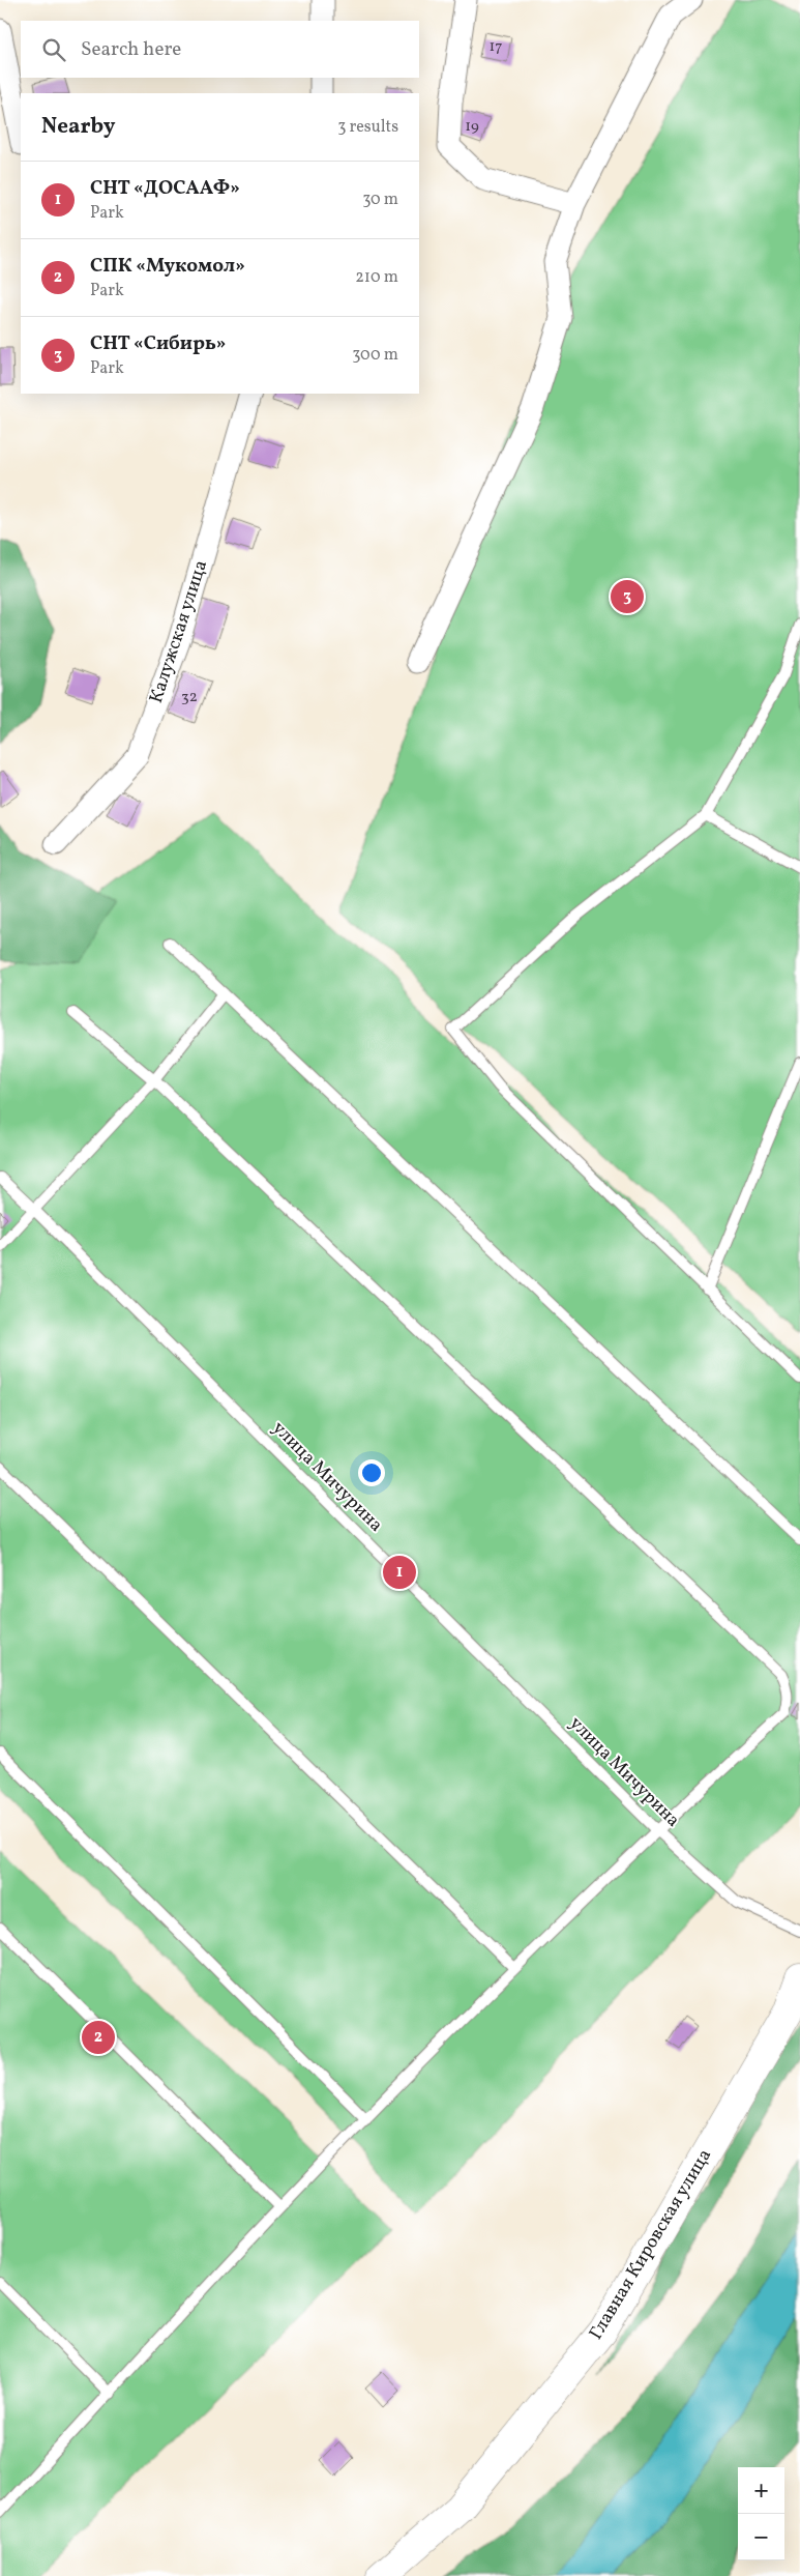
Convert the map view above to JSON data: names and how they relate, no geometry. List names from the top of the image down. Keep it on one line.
{"streets":{"main road":["Главная Кировская улица"],"street":["Калужская улица"],"lane":["улица Мичурина"]},"house_numbers":["17","19","32"],"page":{"search":"Search here","heading":["Nearby","3 results"],"list":[{"mark":"1","name":"СНТ «ДОСААФ»","note":"Park","value":"30 m"},{"mark":"2","name":"СПК «Мукомол»","note":"Park","value":"210 m"},{"mark":"3","name":"СНТ «Сибирь»","note":"Park","value":"300 m"}],"pins":["3","1","2"],"map_buttons":["+","−"]}}
